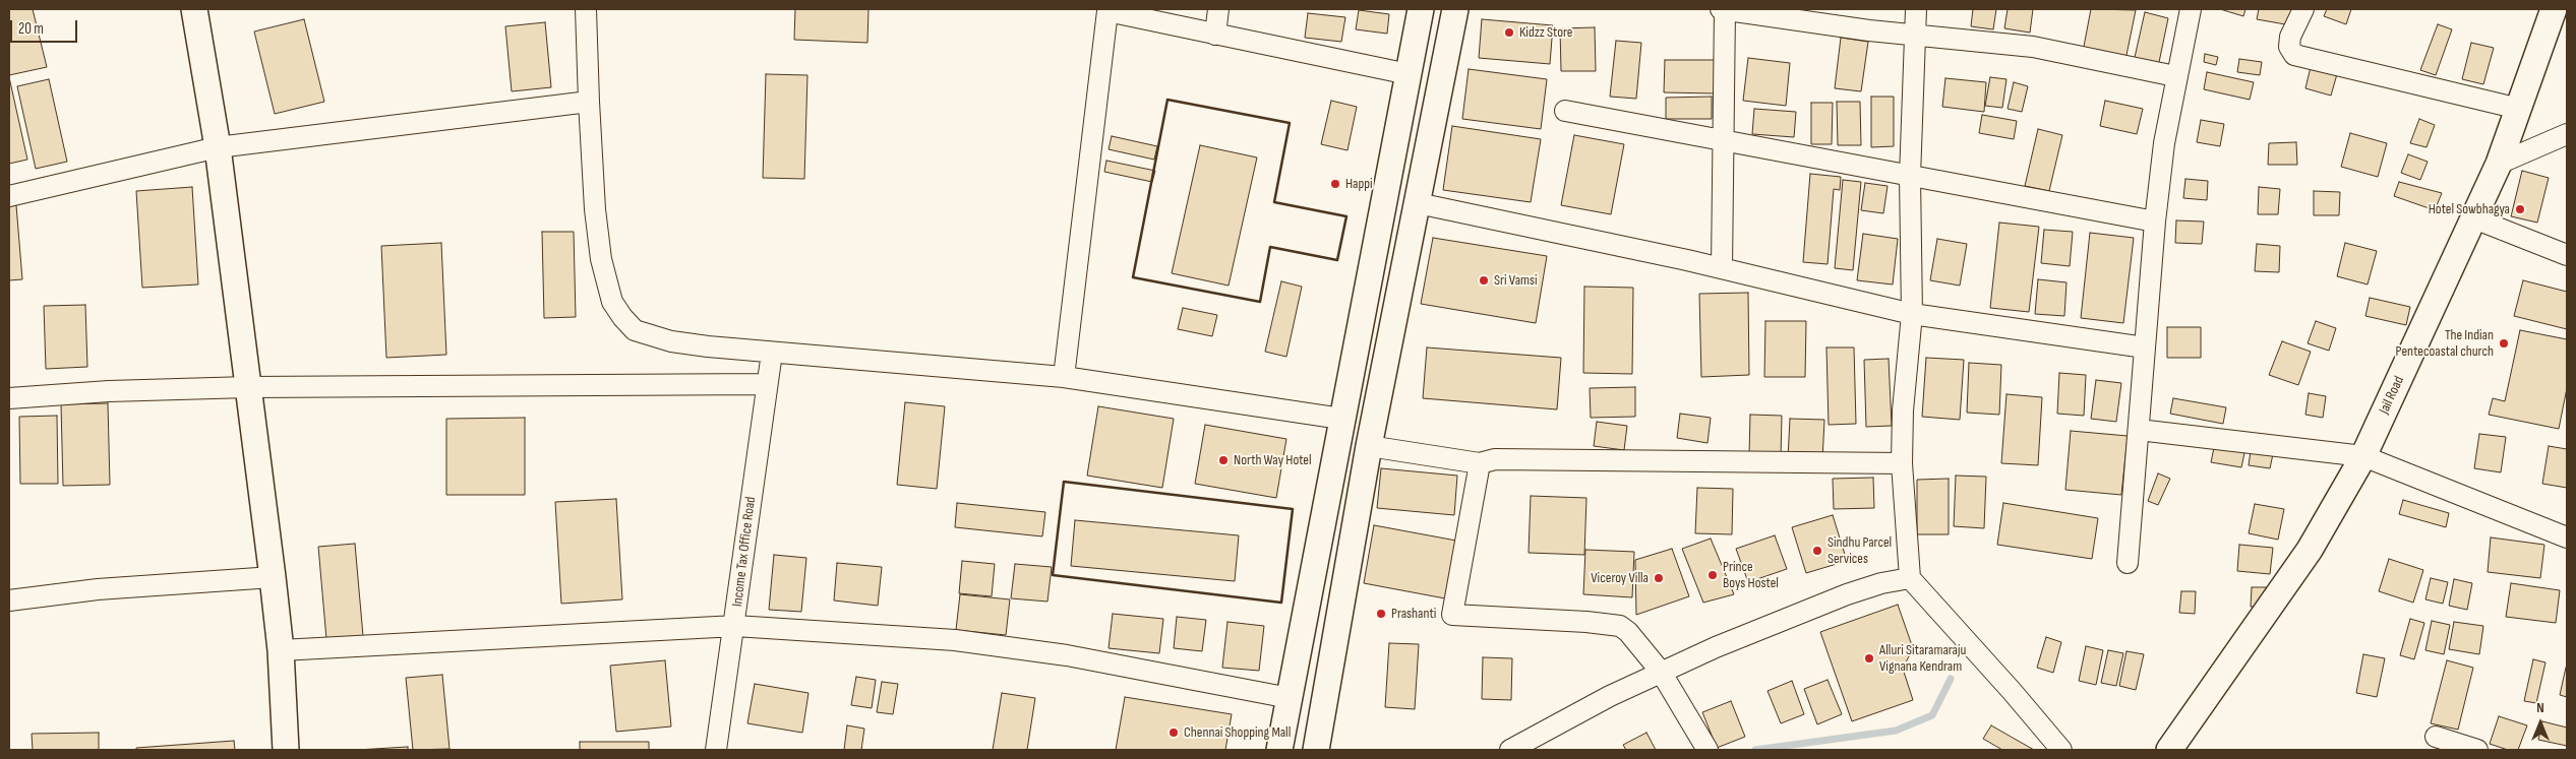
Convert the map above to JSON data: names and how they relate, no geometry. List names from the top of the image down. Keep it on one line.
{"streets":{"street":["Jail Road","Income Tax Office Road"]},"places":["Kidzz Store","Happi","Hotel Sowbhagya","Sri Vamsi","The Indian Pentecoastal church","North Way Hotel","Sindhu Parcel Services","Prince Boys Hostel","Viceroy Villa","Prashanti","Alluri Sitaramaraju Vignana Kendram","Chennai Shopping Mall"],"scale_bar":"20 m","north":"top"}
